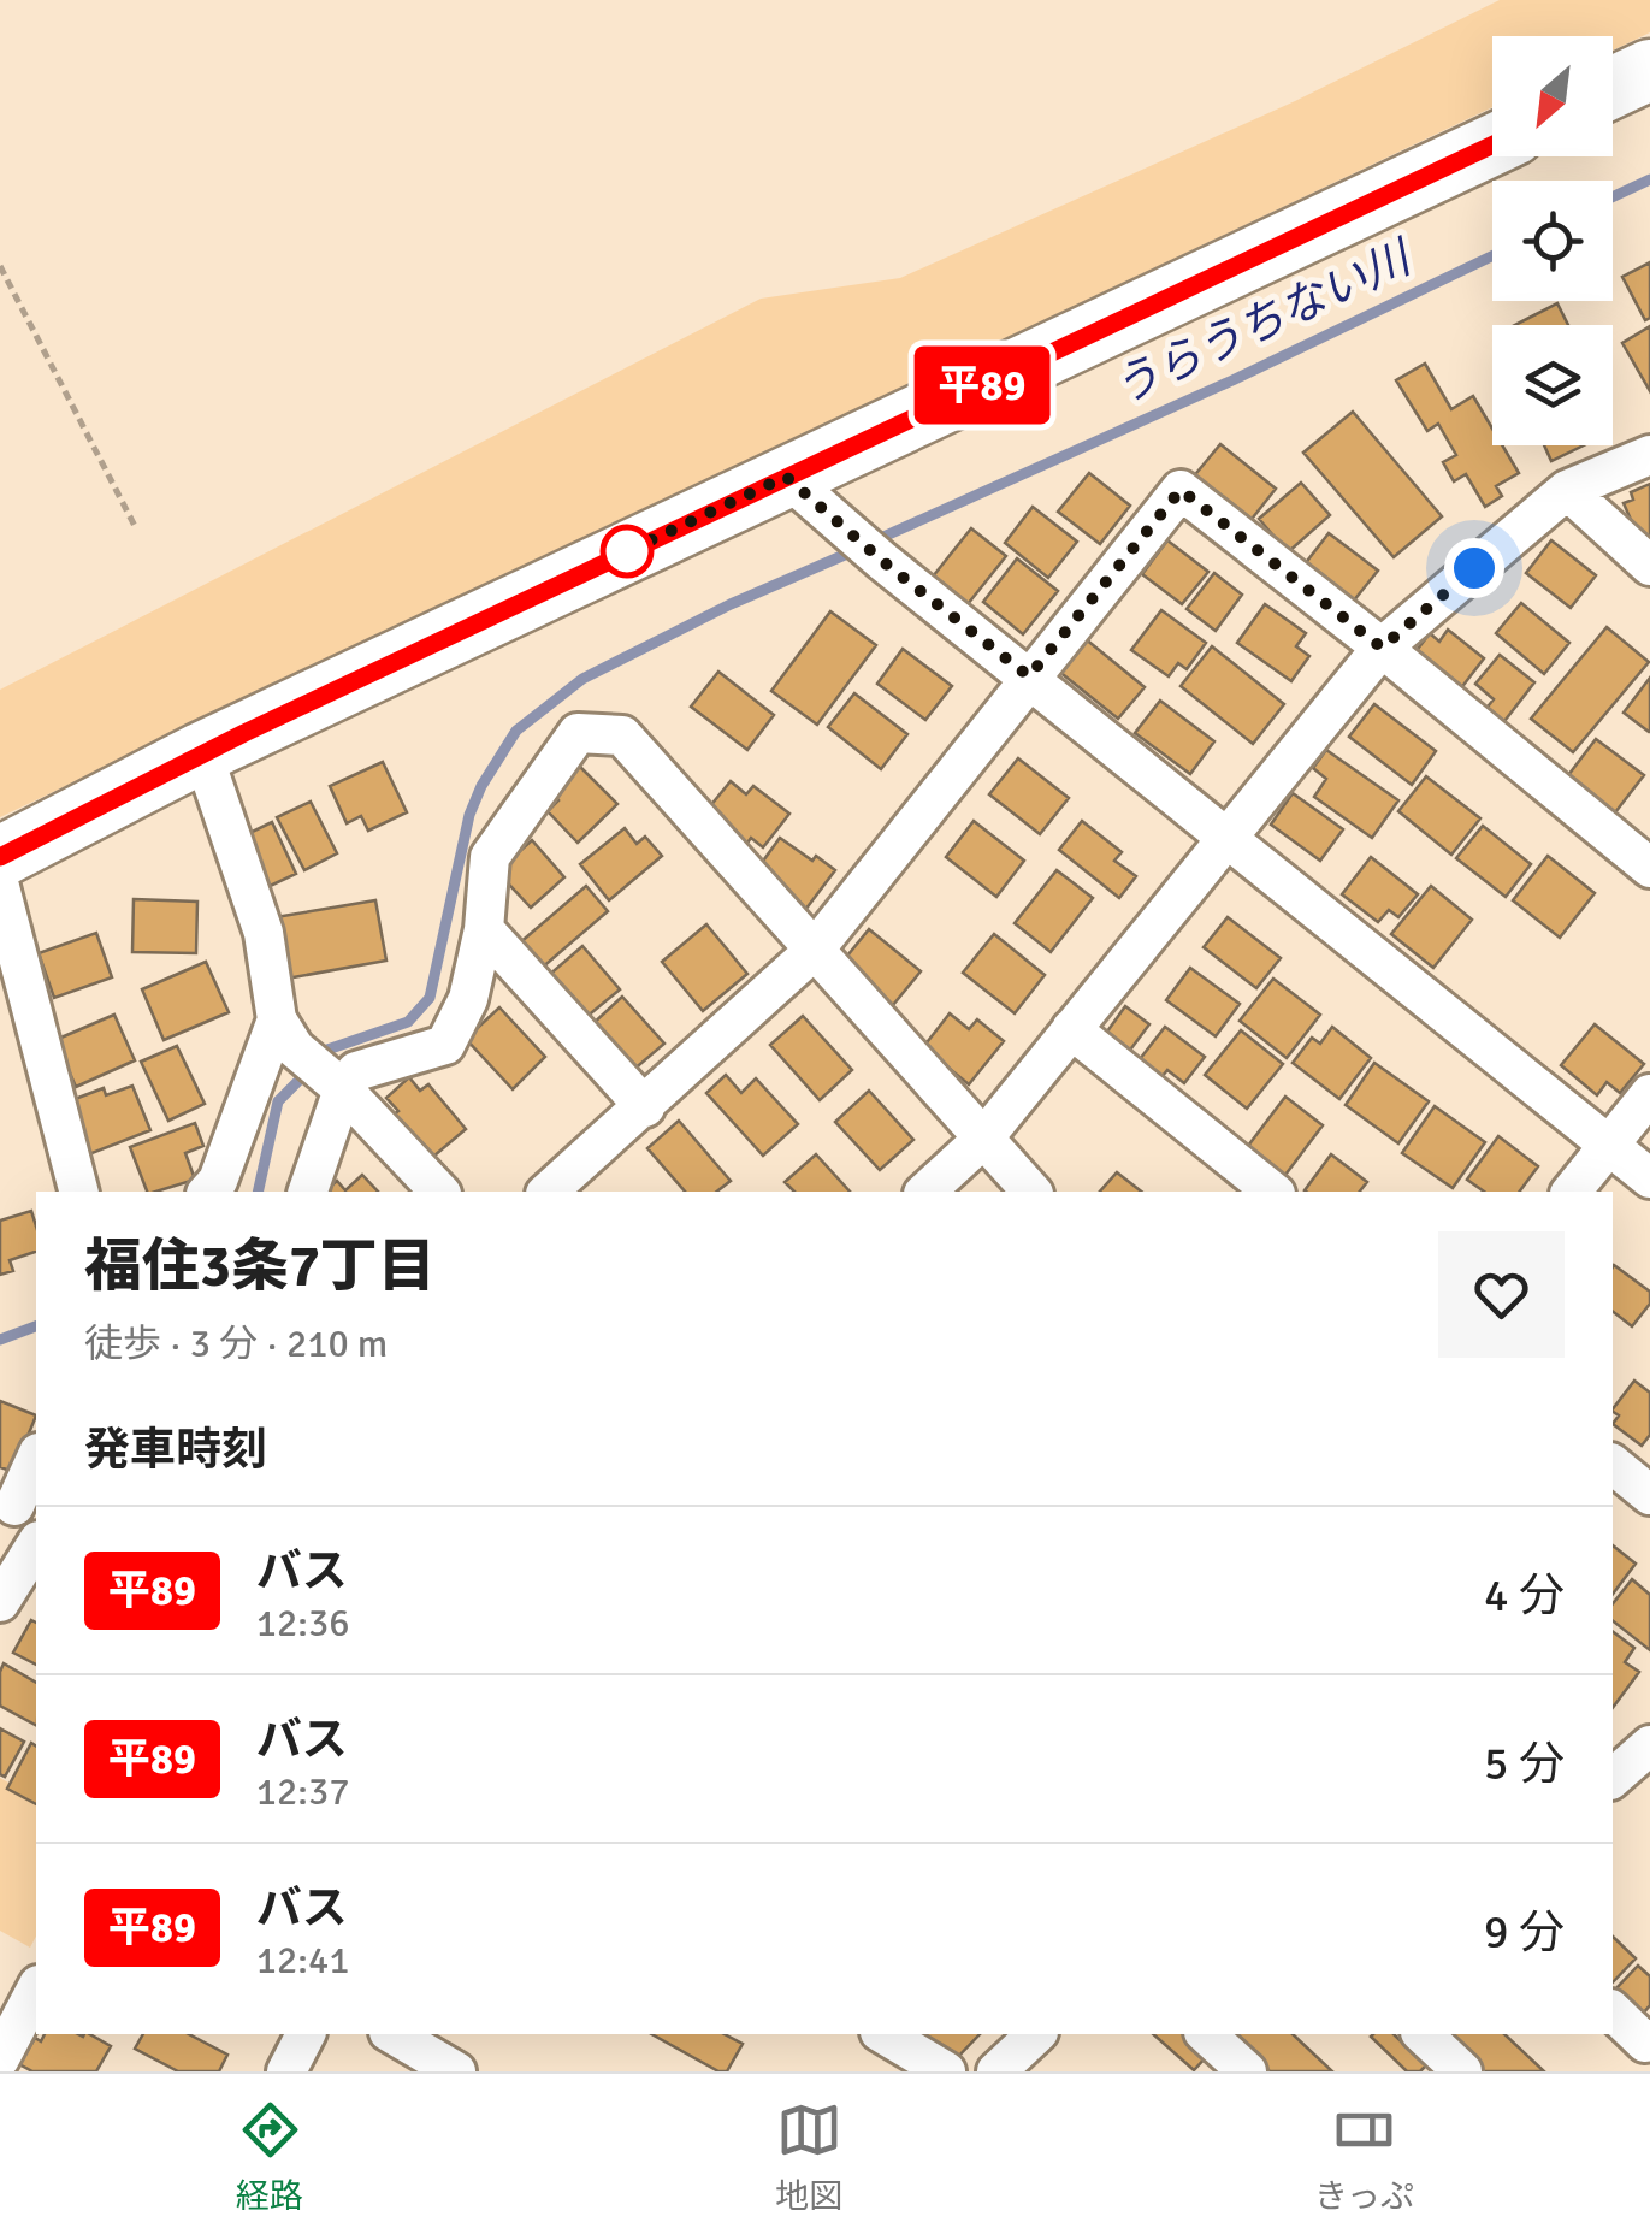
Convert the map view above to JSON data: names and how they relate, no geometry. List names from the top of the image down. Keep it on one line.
{"water":["うらうちない川"],"lines":["bus line 平89"],"north":"bottom left","page":{"on_map":"平89","heading":[["福住3条7丁目","徒歩 · 3 分 · 210 m"],"発車時刻"],"list":[{"mark":"平89","name":"バス","note":"12:36","value":"4 分"},{"mark":"平89","name":"バス","note":"12:37","value":"5 分"},{"mark":"平89","name":"バス","note":"12:41","value":"9 分"}],"tabs":["経路","地図","きっぷ"]}}
